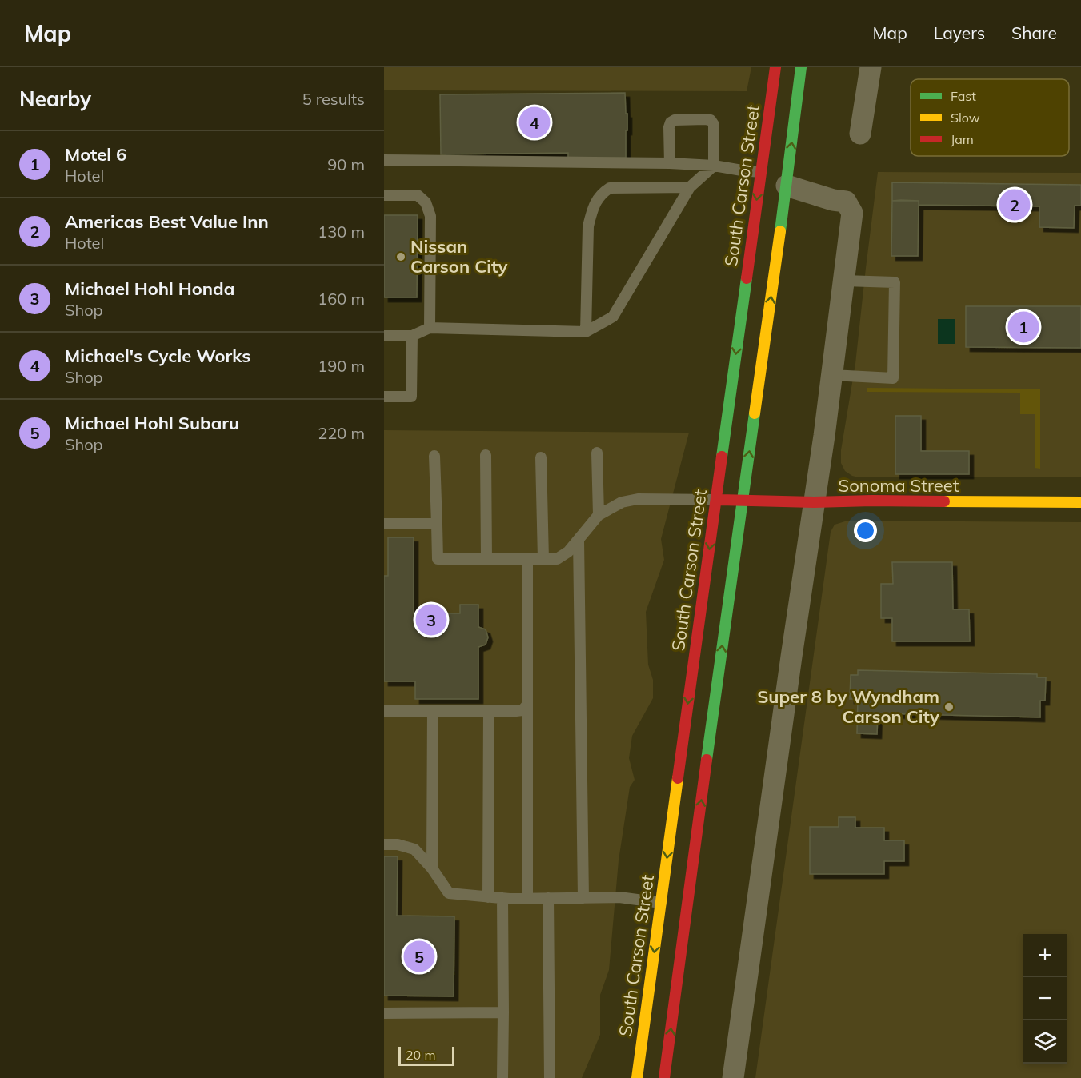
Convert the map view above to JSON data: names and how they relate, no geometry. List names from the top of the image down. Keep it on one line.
{"streets":{"main road":["South Carson Street","Sonoma Street"]},"crossings":[["South Carson Street","Sonoma Street"]],"places":["Nissan Carson City","Super 8 by Wyndham Carson City"],"legend":["Fast","Slow","Jam"],"scale_bar":"20 m","page":{"header":"Map","nav":["Map","Layers","Share"],"heading":["Nearby","5 results"],"pins":["4","2","1","3","5"],"list":[{"mark":"1","name":"Motel 6","note":"Hotel","value":"90 m"},{"mark":"2","name":"Americas Best Value Inn","note":"Hotel","value":"130 m"},{"mark":"3","name":"Michael Hohl Honda","note":"Shop","value":"160 m"},{"mark":"4","name":"Michael's Cycle Works","note":"Shop","value":"190 m"},{"mark":"5","name":"Michael Hohl Subaru","note":"Shop","value":"220 m"}],"map_buttons":["+","−"],"scale":"20 m"}}
